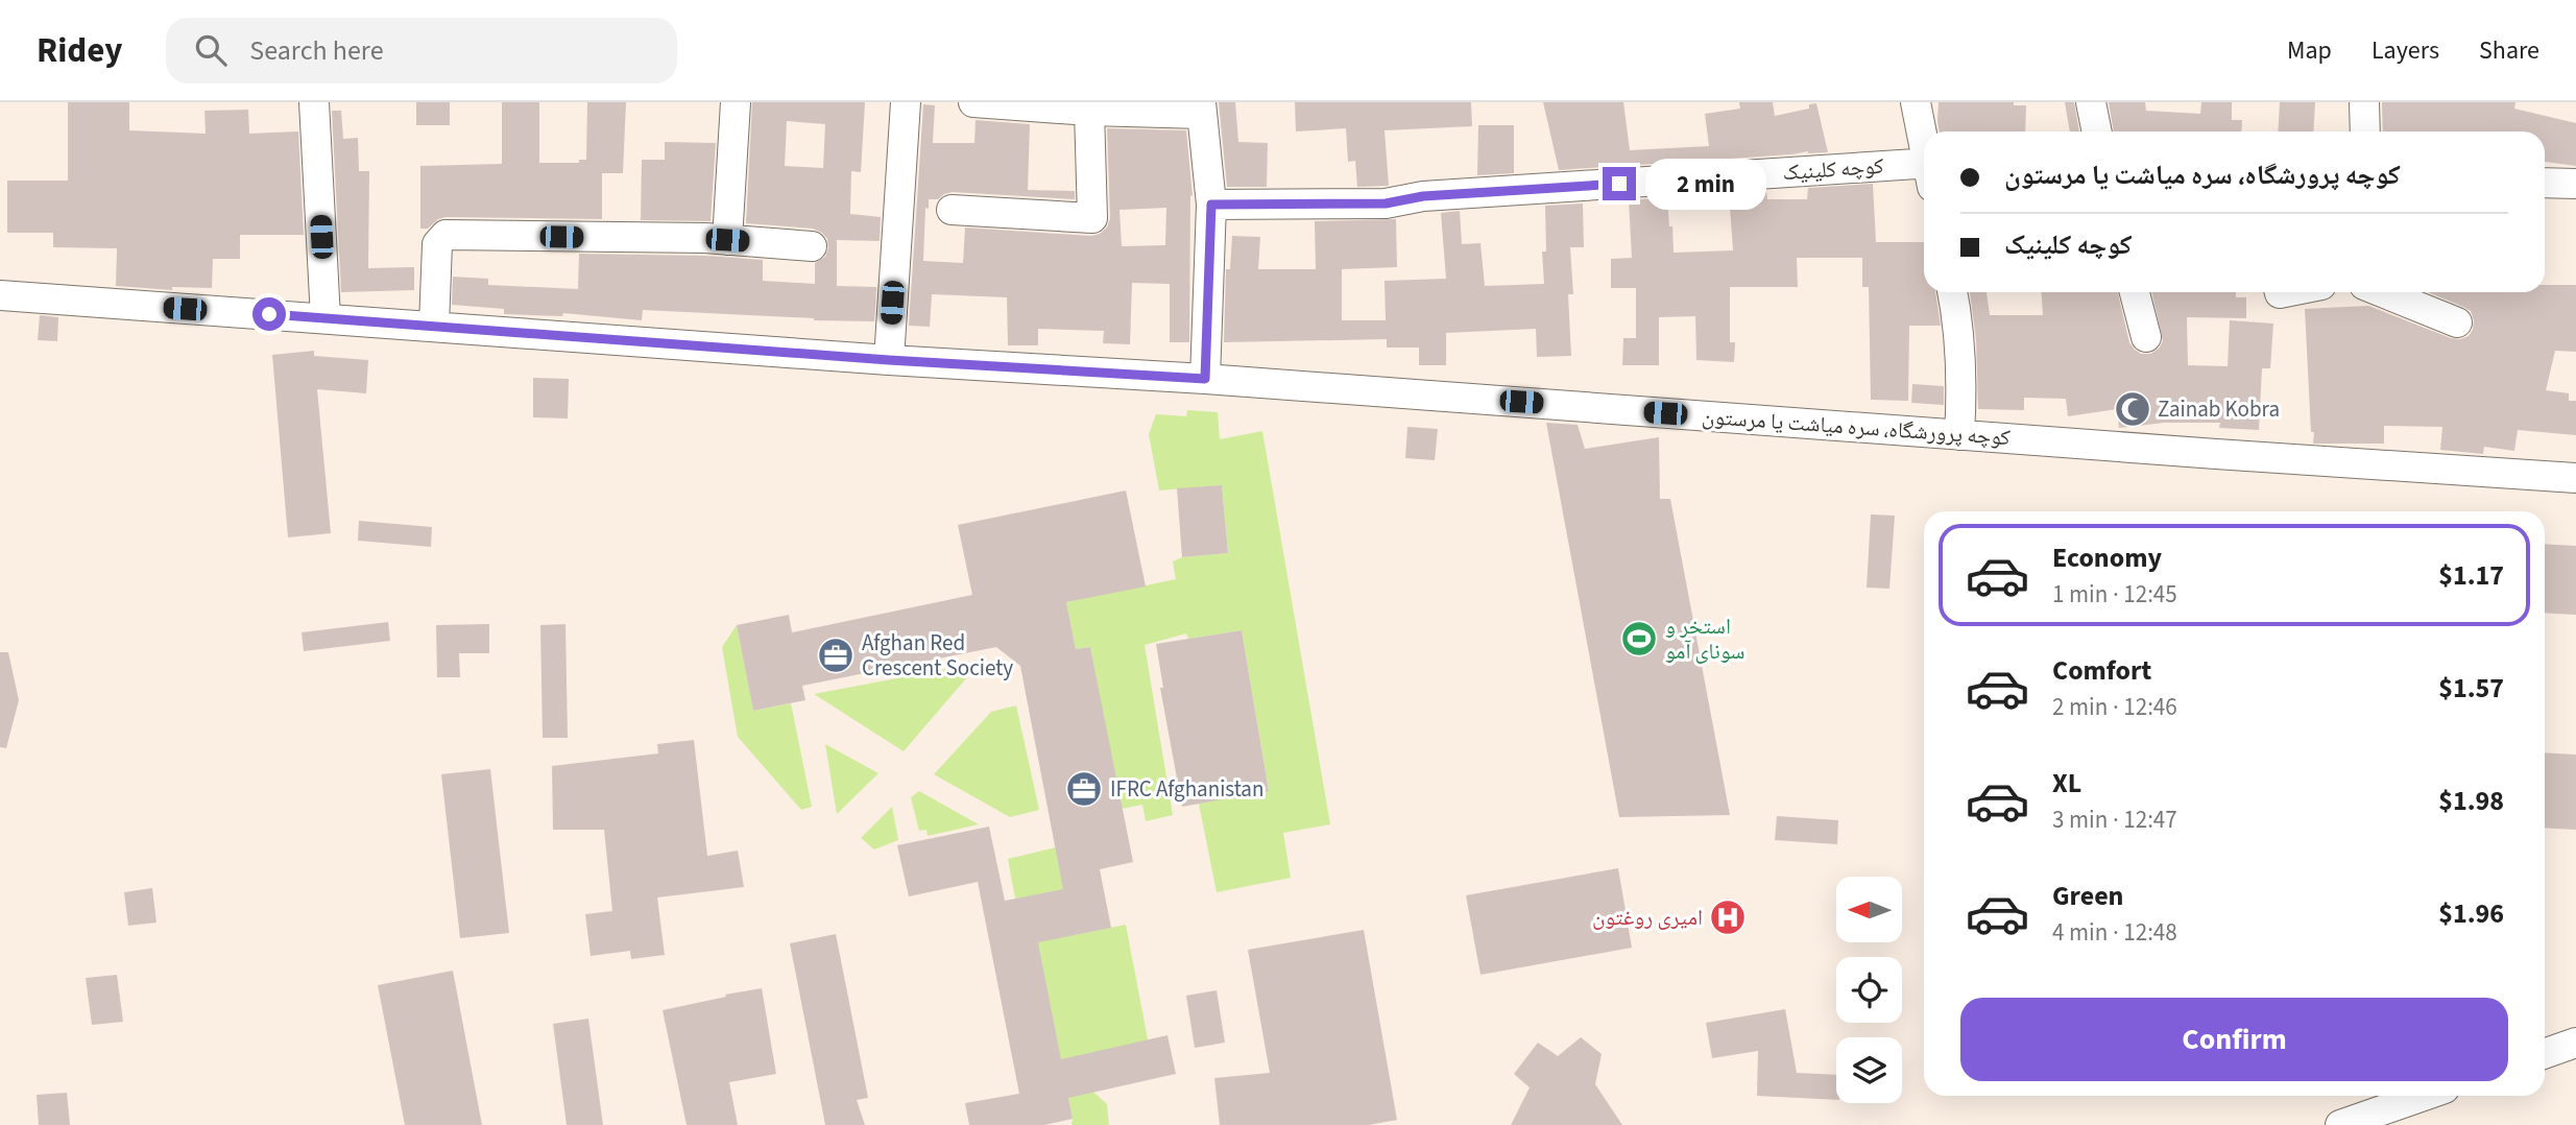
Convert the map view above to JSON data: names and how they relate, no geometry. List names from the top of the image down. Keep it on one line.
{"streets":{"street":["کوچه کلینیک","کوچه پرورشگاه، سره میاشت یا مرستون"]},"places":{"mosque":["Zainab Kobra"],"sports":["استخر و سونای آمو"],"office":["Afghan Red Crescent Society","IFRC Afghanistan"],"hospital":["امیری روغتون"]},"north":"left","page":{"header":"Ridey","search":"Search here","nav":["Map","Layers","Share"],"banner":["کوچه پرورشگاه، سره میاشت یا مرستون","کوچه کلینیک"],"bubble":"2 min","list":[{"name":"Economy","note":"1 min · 12:45","value":"$1.17"},{"name":"Comfort","note":"2 min · 12:46","value":"$1.57"},{"name":"XL","note":"3 min · 12:47","value":"$1.98"},{"name":"Green","note":"4 min · 12:48","value":"$1.96"}],"buttons":"Confirm"}}
